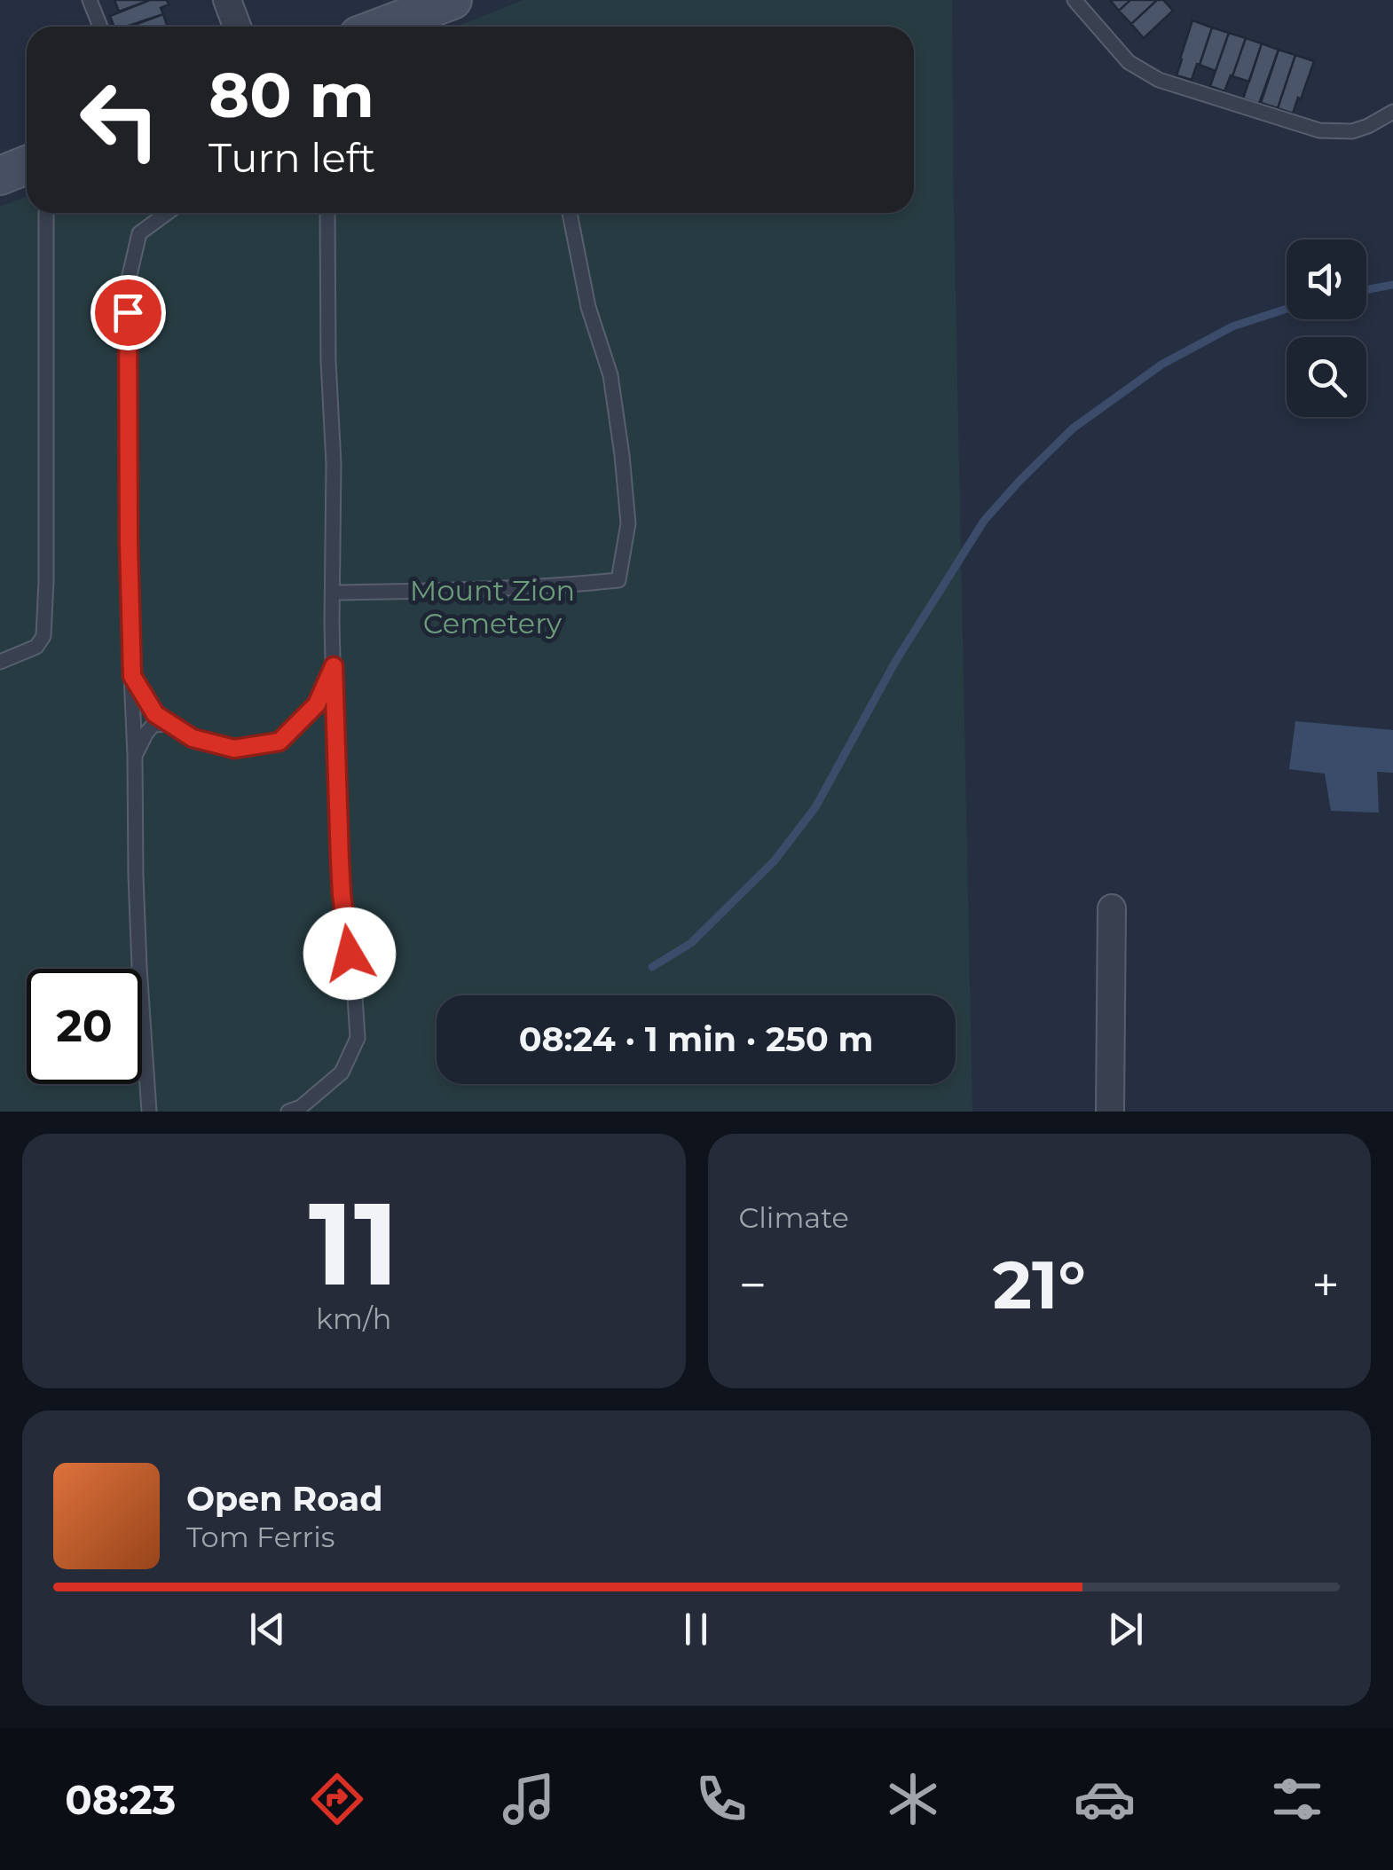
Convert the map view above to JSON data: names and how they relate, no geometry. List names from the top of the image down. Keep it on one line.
{"parks":["Mount Zion Cemetery"],"page":{"turn":["80 m","Turn left"],"limit":"20","trip":"08:24 · 1 min · 250 m","tile":[["11","km/h"],"Climate"],"heat":["−","21°","+"],"song":["Open Road","Tom Ferris"],"tabs":"08:23"}}
